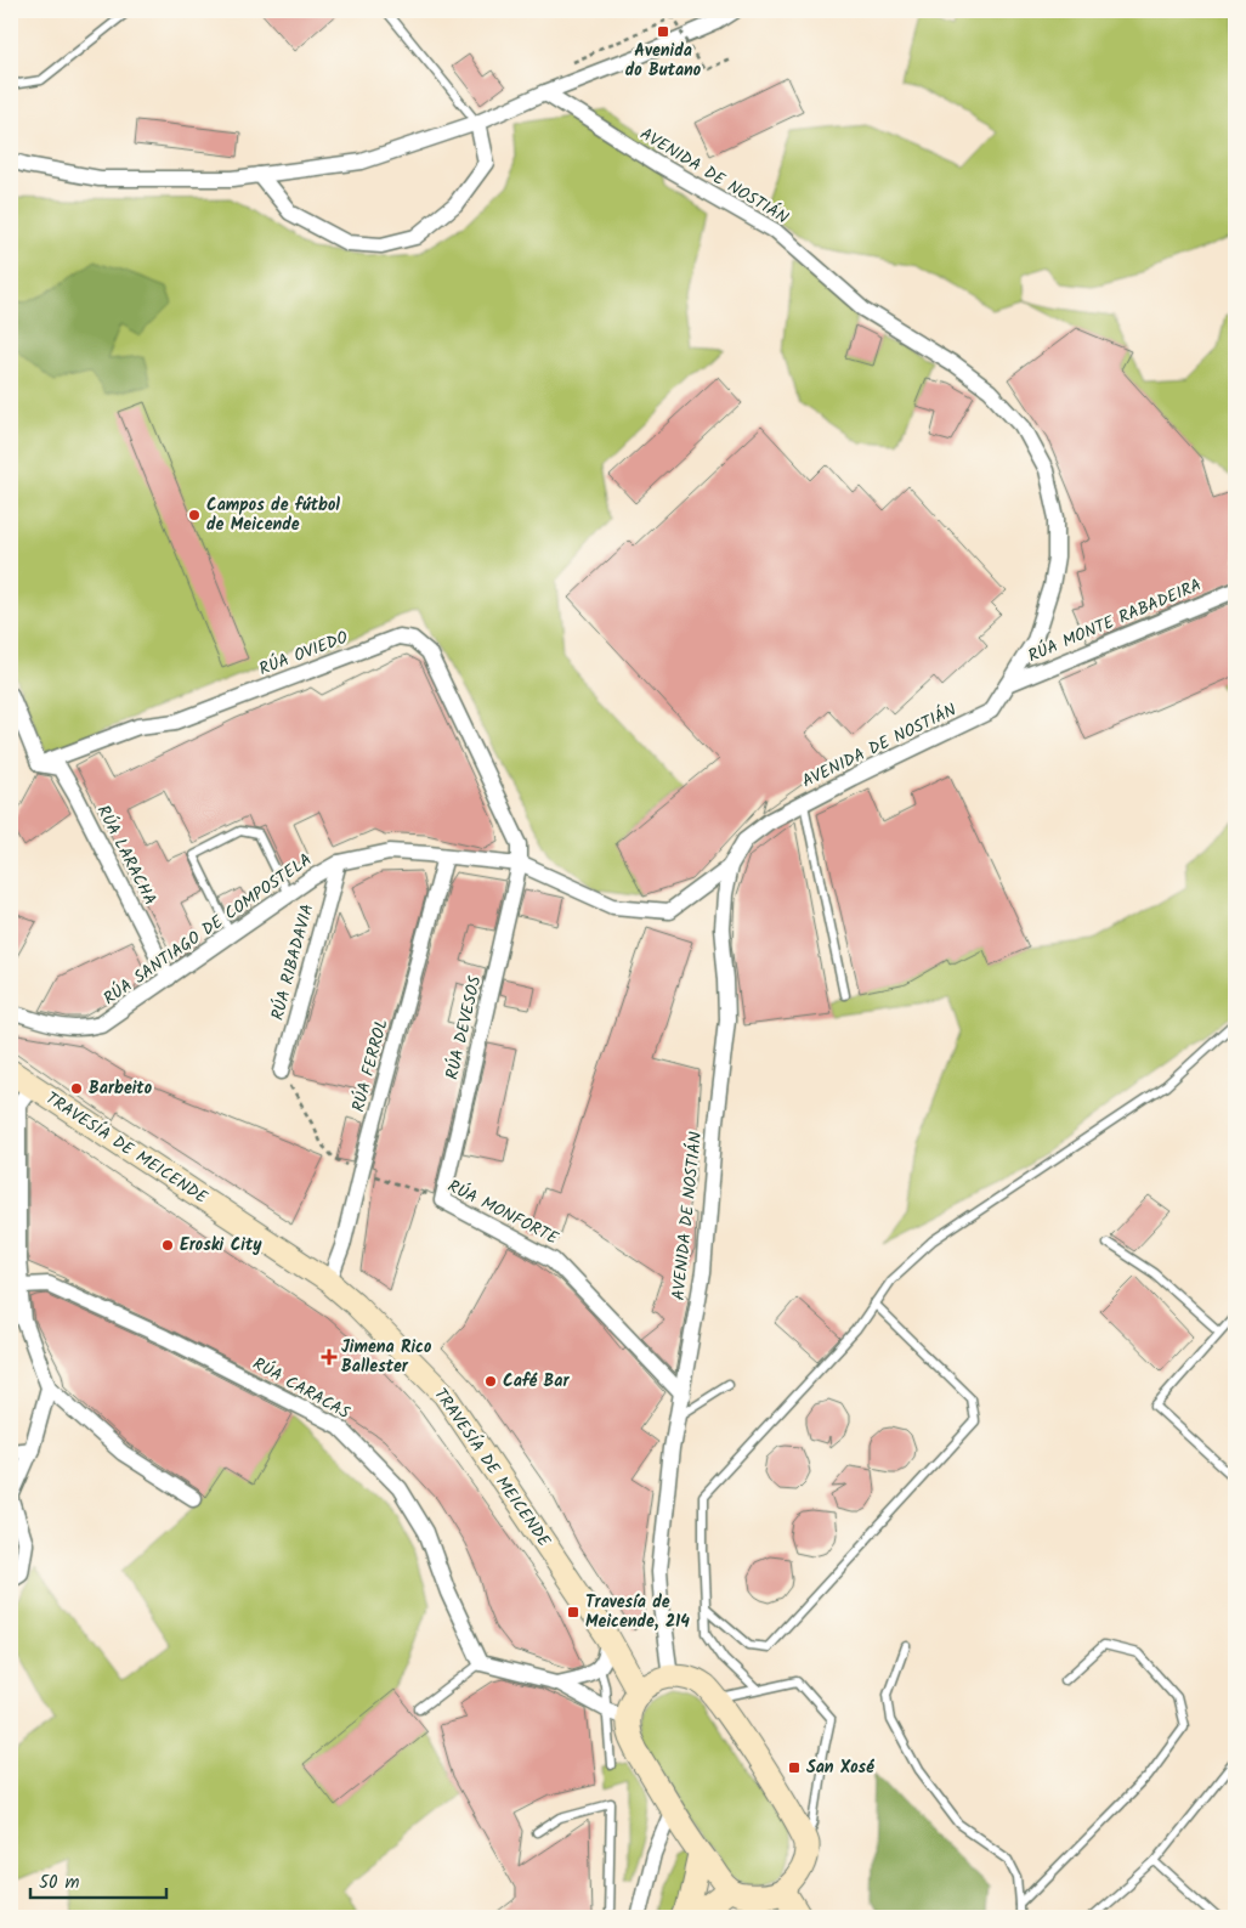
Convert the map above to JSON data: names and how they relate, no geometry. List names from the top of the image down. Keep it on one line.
{"streets":{"main road":["TRAVESÍA DE MEICENDE"],"street":["AVENIDA DE NOSTIÁN","RÚA MONTE RABADEIRA","RÚA OVIEDO","RÚA LARACHA","RÚA SANTIAGO DE COMPOSTELA","RÚA RIBADAVIA","RÚA DEVESOS","RÚA FERROL","RÚA MONFORTE","RÚA CARACAS"]},"crossings":[["AVENIDA DE NOSTIÁN","RÚA MONTE RABADEIRA"],["AVENIDA DE NOSTIÁN","RÚA SANTIAGO DE COMPOSTELA"],["AVENIDA DE NOSTIÁN","RÚA MONFORTE"],["RÚA OVIEDO","RÚA LARACHA"],["RÚA OVIEDO","RÚA SANTIAGO DE COMPOSTELA"],["RÚA OVIEDO","RÚA DEVESOS"],["RÚA LARACHA","RÚA SANTIAGO DE COMPOSTELA"],["RÚA SANTIAGO DE COMPOSTELA","RÚA RIBADAVIA"],["RÚA SANTIAGO DE COMPOSTELA","RÚA DEVESOS"],["RÚA SANTIAGO DE COMPOSTELA","RÚA FERROL"],["RÚA RIBADAVIA","RÚA MONFORTE"],["RÚA DEVESOS","RÚA MONFORTE"],["RÚA FERROL","TRAVESÍA DE MEICENDE"],["RÚA FERROL","RÚA MONFORTE"]],"places":{"transit":["Avenida do Butano","Travesía de Meicende, 214","San Xosé"],"other":["Campos de fútbol de Meicende","Barbeito","Eroski City","Café Bar"],"health":["Jimena Rico Ballester"]},"scale_bar":"50 m"}
